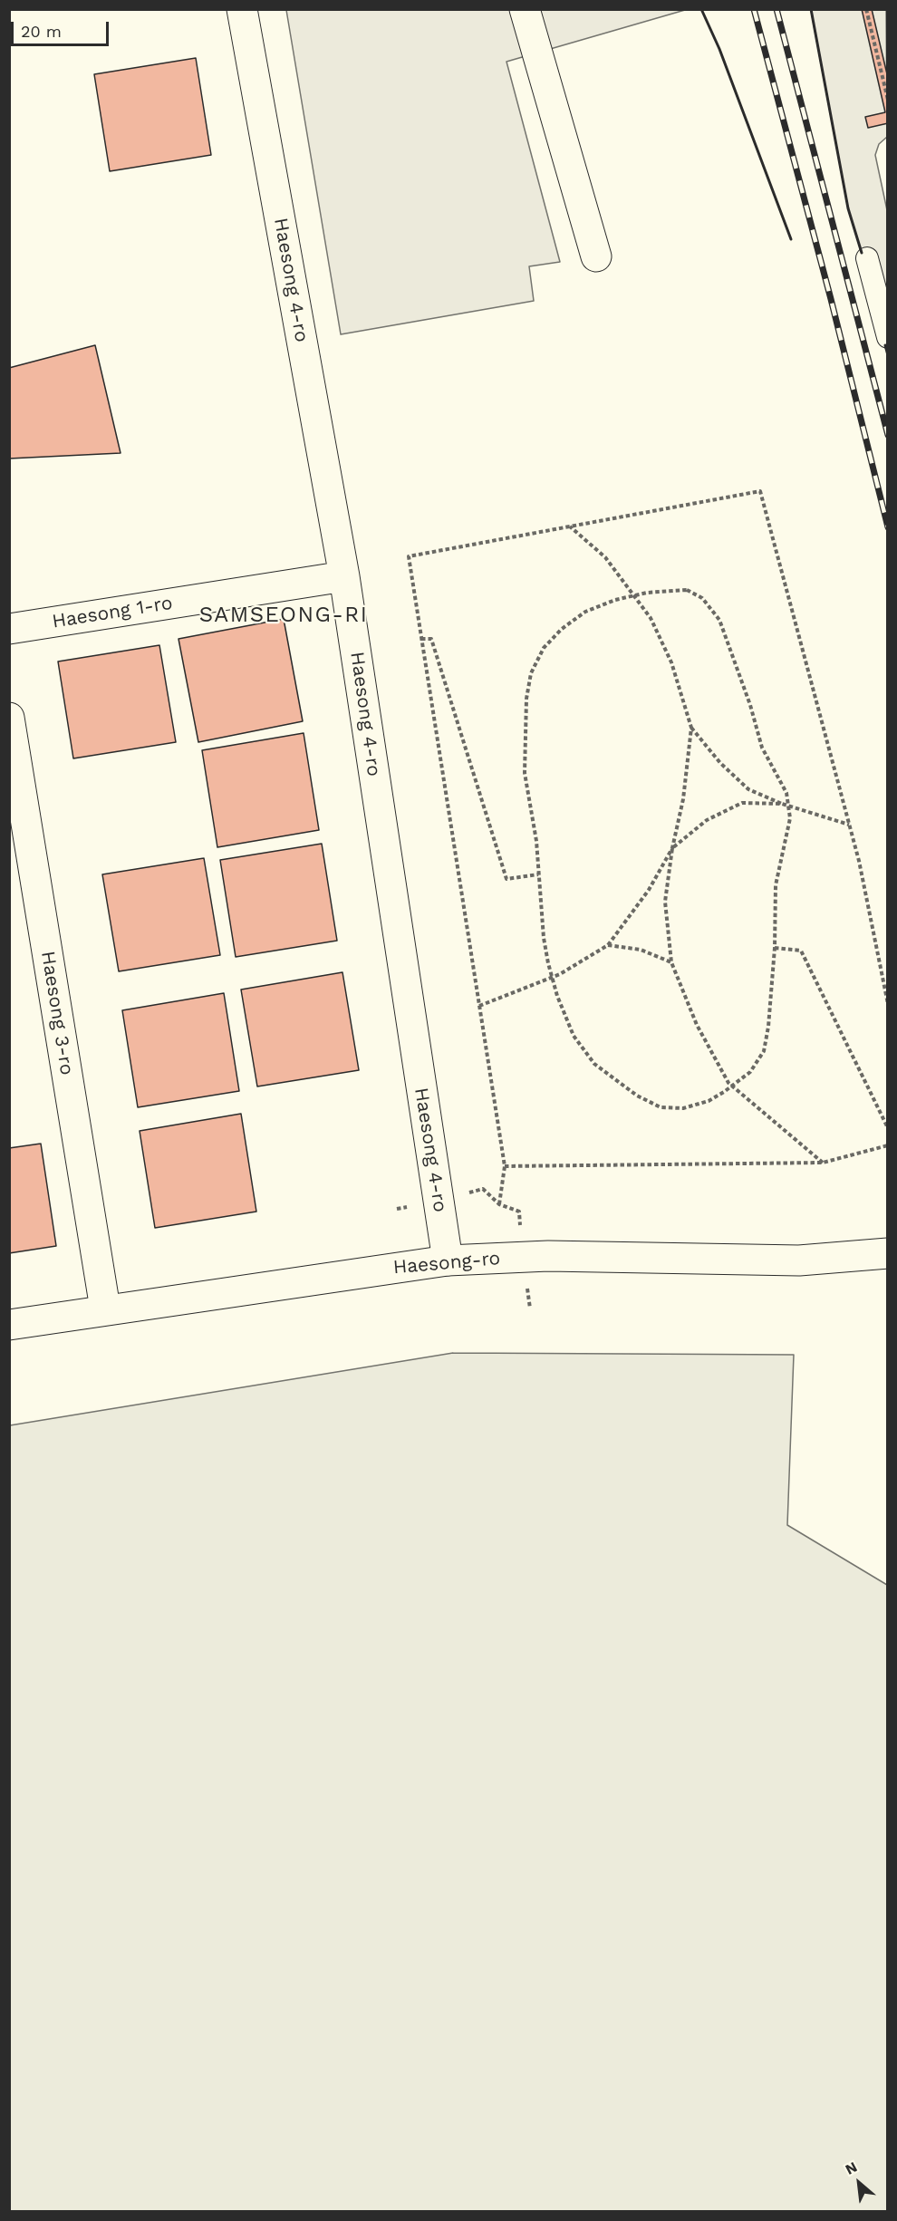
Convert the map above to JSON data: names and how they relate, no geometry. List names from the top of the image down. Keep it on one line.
{"streets":{"street":["Haesong 4-ro","Haesong 1-ro","Haesong 3-ro","Haesong-ro"]},"crossings":[["Haesong 4-ro","Haesong 1-ro"],["Haesong 4-ro","Haesong-ro"],["Haesong 3-ro","Haesong-ro"]],"districts":["SAMSEONG-RI"],"scale_bar":"20 m","north":"top left"}
